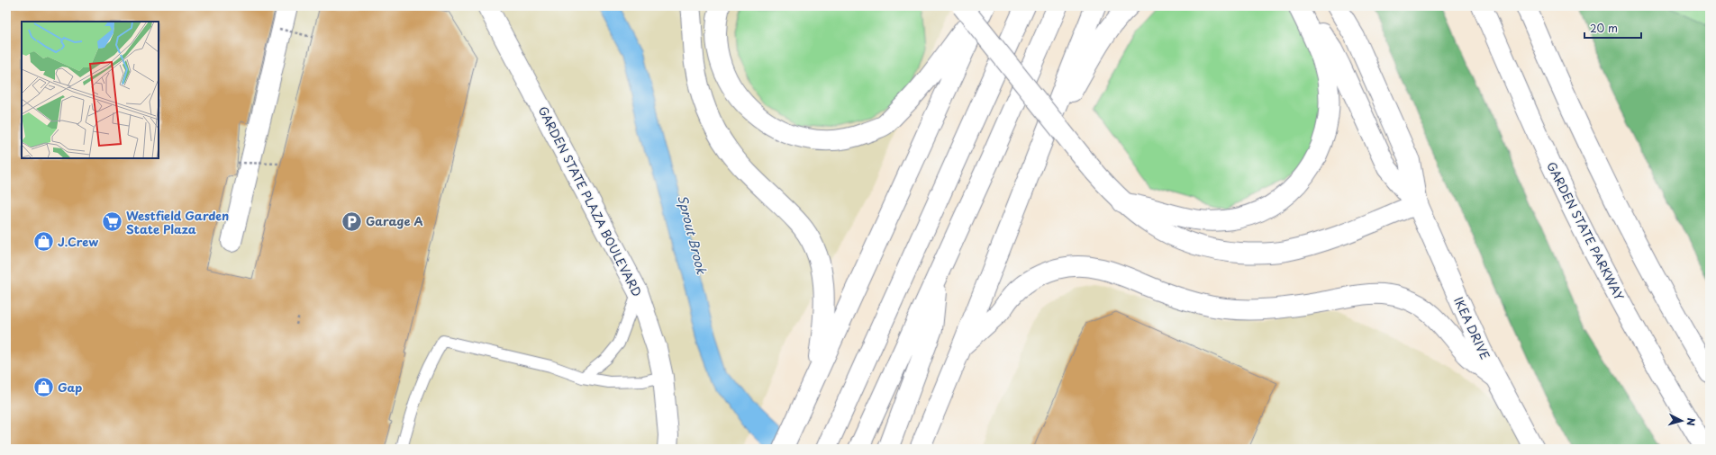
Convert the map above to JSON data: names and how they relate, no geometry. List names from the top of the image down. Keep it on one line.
{"streets":{"main road":["GARDEN STATE PLAZA BOULEVARD","GARDEN STATE PARKWAY","IKEA DRIVE"]},"water":["Sprout Brook"],"places":{"parking":["Garage A"],"supermarket":["Westfield Garden State Plaza"],"shop":["J.Crew","Gap"]},"scale_bar":"20 m","north":"right"}
